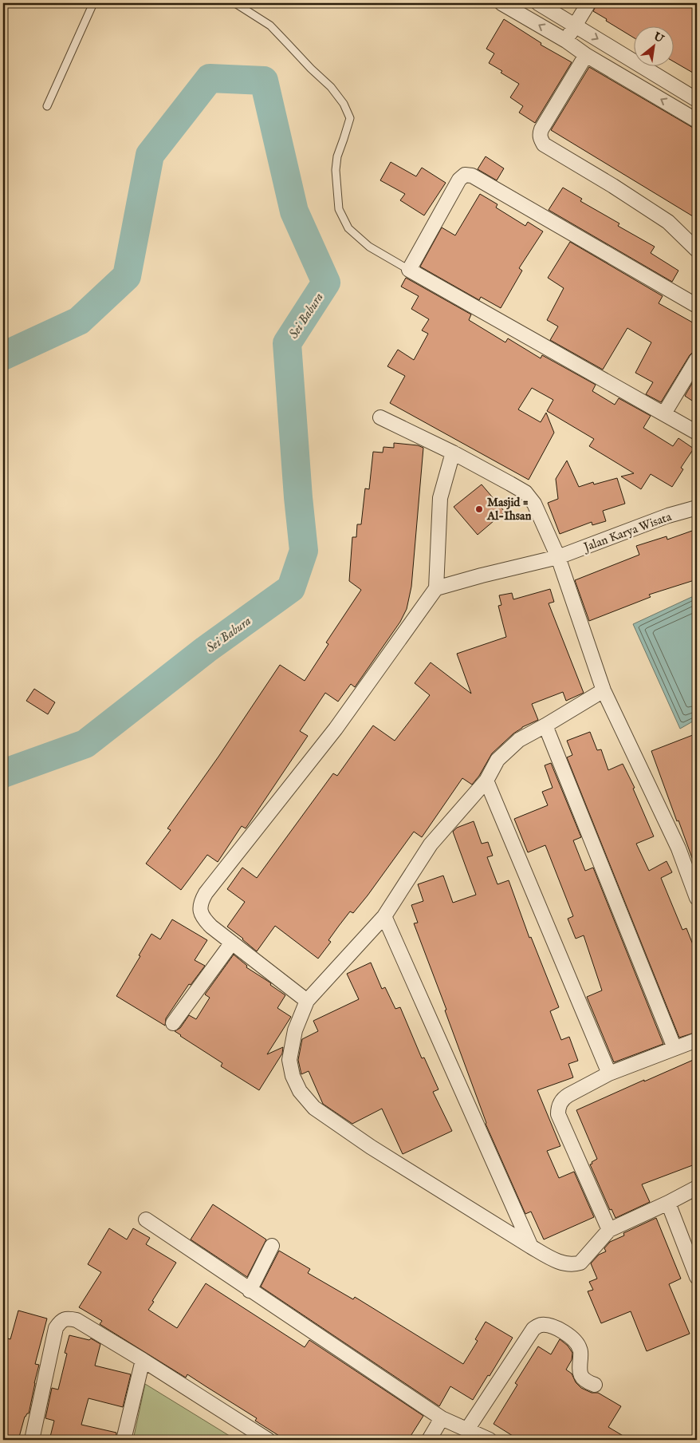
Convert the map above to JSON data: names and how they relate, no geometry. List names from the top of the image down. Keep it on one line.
{"streets":{"street":["Jalan Karya Wisata"]},"water":["Sei Babura"],"places":["Masjid = Al-Ihsan"],"north":"top right"}
